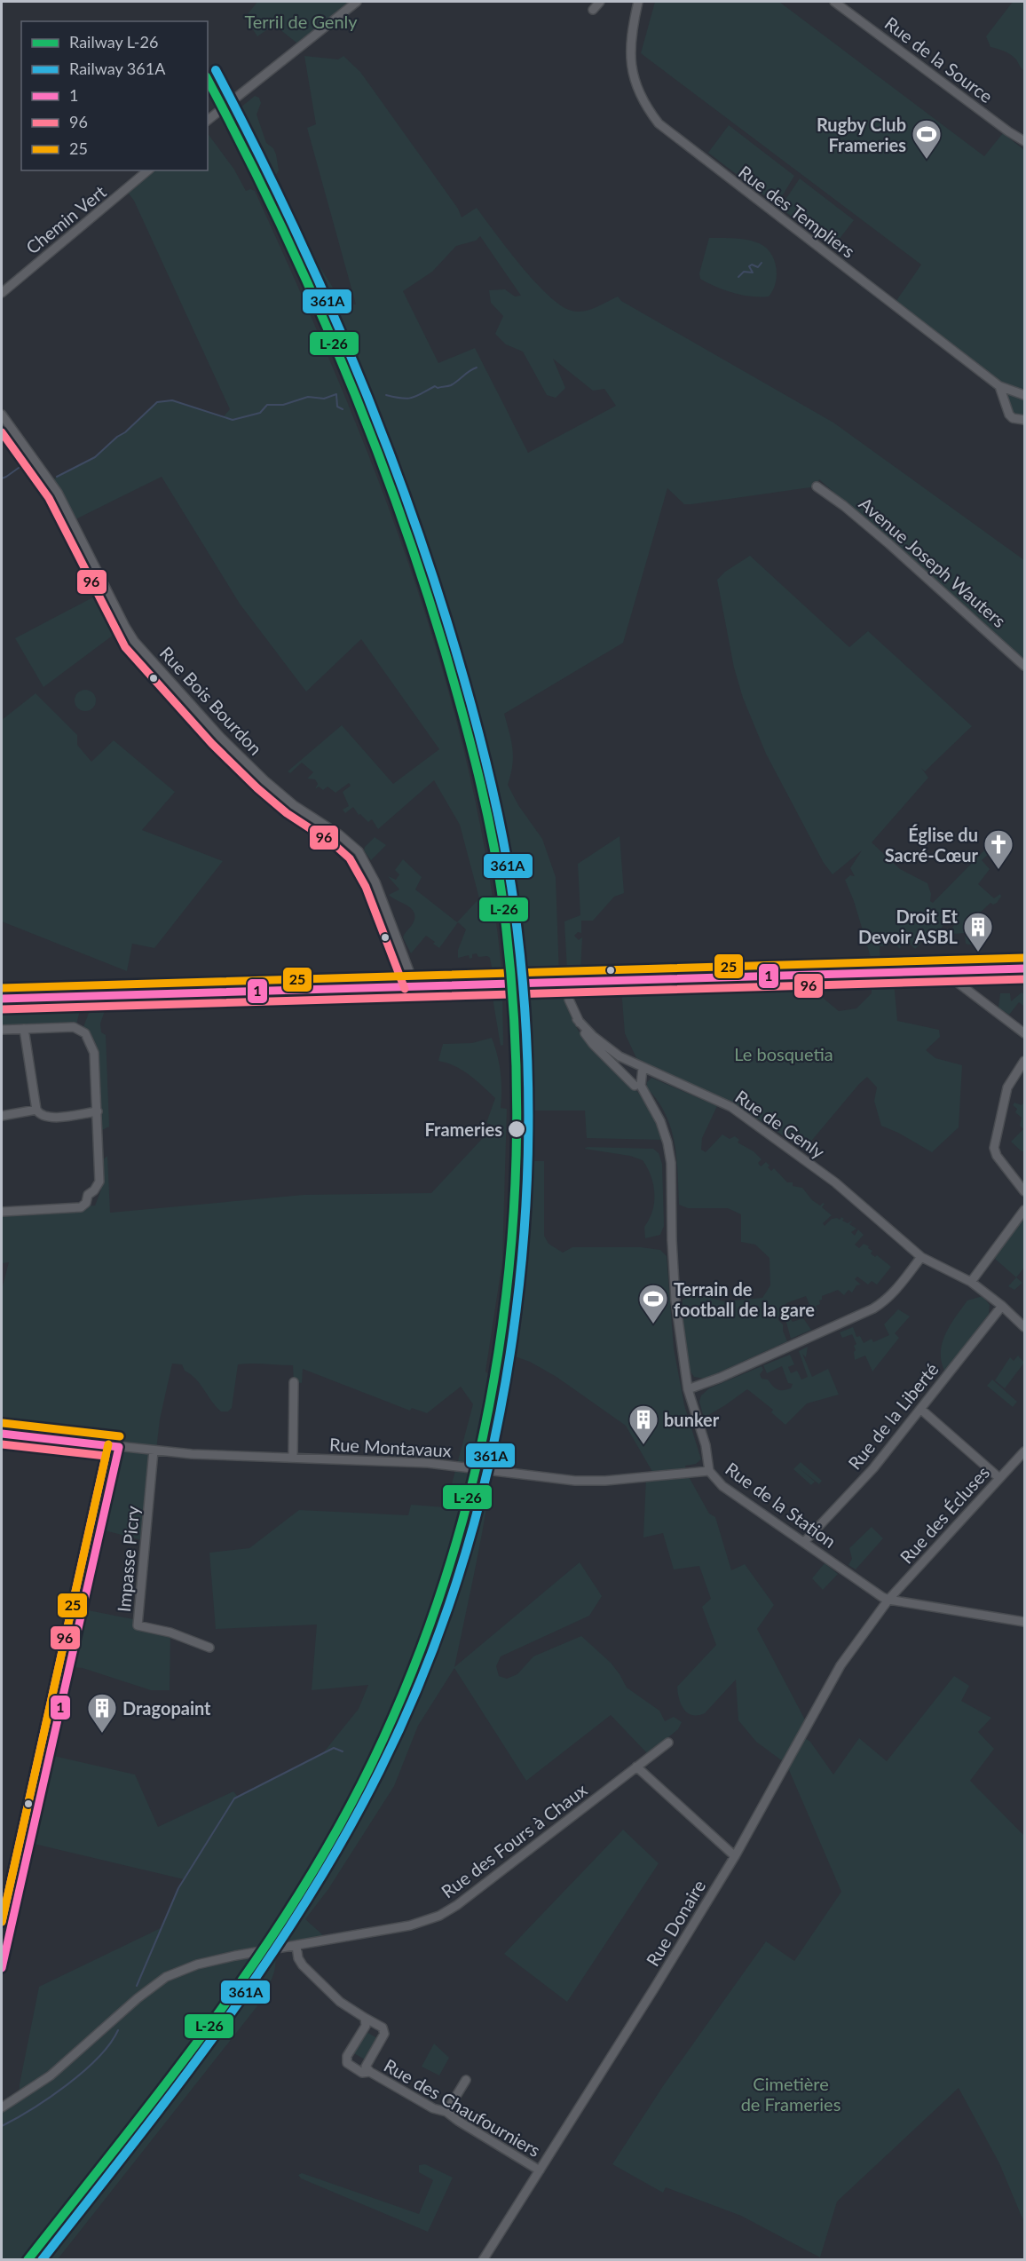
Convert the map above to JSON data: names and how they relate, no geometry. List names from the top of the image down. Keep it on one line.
{"streets":{"street":["Rue de la Source","Rue des Templiers","Chemin Vert","Avenue Joseph Wauters","Rue Bois Bourdon","Rue de Genly","Rue de la Liberté","Rue Montavaux","Rue de la Station","Rue des Écluses","Impasse Picry","Rue des Fours à Chaux","Rue Donaire","Rue des Chaufourniers"]},"crossings":[["Rue de Genly","Rue de la Liberté"],["Rue de la Liberté","Rue de la Station"],["Rue Montavaux","Rue de la Station"],["Rue Montavaux","Impasse Picry"],["Rue de la Station","Rue des Écluses"],["Rue de la Station","Rue Donaire"],["Rue des Écluses","Rue Donaire"],["Rue des Fours à Chaux","Rue des Chaufourniers"],["Rue Donaire","Rue des Chaufourniers"]],"parks":["Terril de Genly","Le bosquetia","Cimetière de Frameries"],"places":{"sports":["Rugby Club Frameries","Terrain de football de la gare"],"church":["Église du Sacré-Cœur"],"building":["Droit Et Devoir ASBL","bunker","Dragopaint"],"other":["Frameries"]},"lines":["rail line 361A","rail line L-26","transit line 96","transit line 25","transit line 1"],"legend":["Railway L-26","Railway 361A","1","96","25"]}
